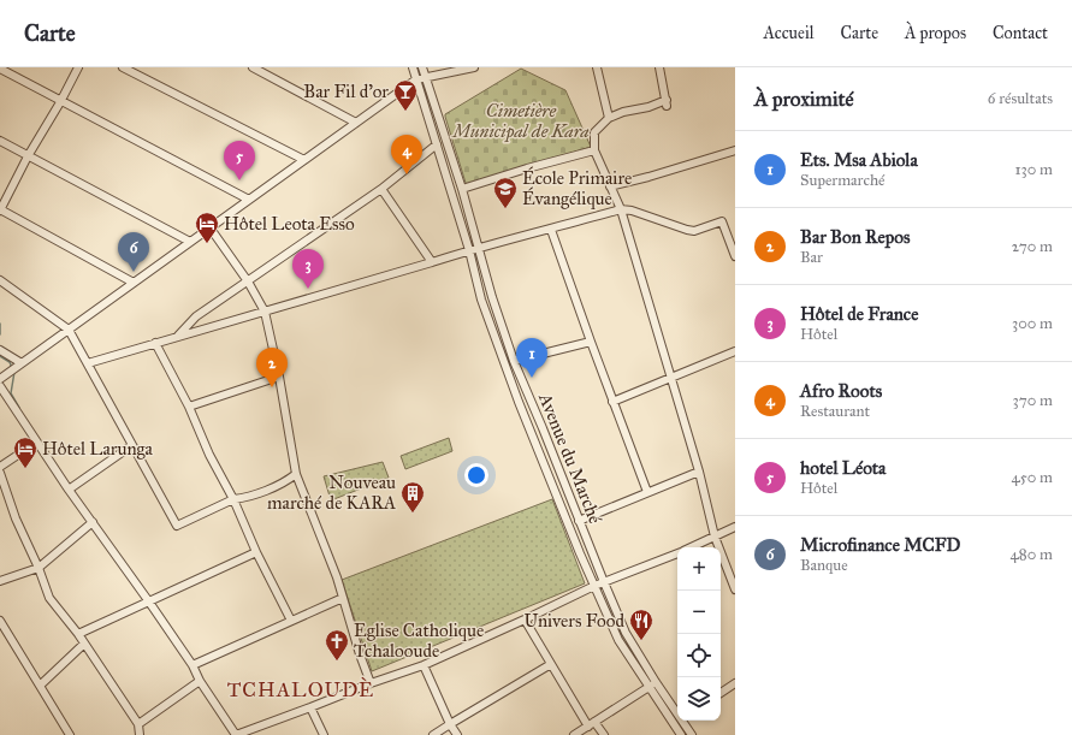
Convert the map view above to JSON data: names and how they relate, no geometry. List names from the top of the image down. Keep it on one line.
{"streets":{"street":["Avenue du Marché"]},"districts":["TCHALOUDÈ"],"parks":["Cimetière Municipal de Kara"],"places":{"bar":["Bar Fil d'or"],"school or university":["École Primaire Évangélique"],"hotel":["Hôtel Leota Esso","Hôtel Larunga"],"building":["Nouveau marché de KARA"],"restaurant":["Univers Food"],"church":["Eglise Catholique Tchalooude"]},"page":{"header":"Carte","nav":["Accueil","Carte","À propos","Contact"],"heading":["À proximité","6 résultats"],"list":[{"mark":"1","name":"Ets. Msa Abiola","note":"Supermarché","value":"130 m"},{"mark":"2","name":"Bar Bon Repos","note":"Bar","value":"270 m"},{"mark":"3","name":"Hôtel de France","note":"Hôtel","value":"300 m"},{"mark":"4","name":"Afro Roots","note":"Restaurant","value":"370 m"},{"mark":"5","name":"hotel Léota","note":"Hôtel","value":"450 m"},{"mark":"6","name":"Microfinance MCFD","note":"Banque","value":"480 m"}],"pins":["4","5","6","3","1","2"],"map_buttons":["+","−"]}}
